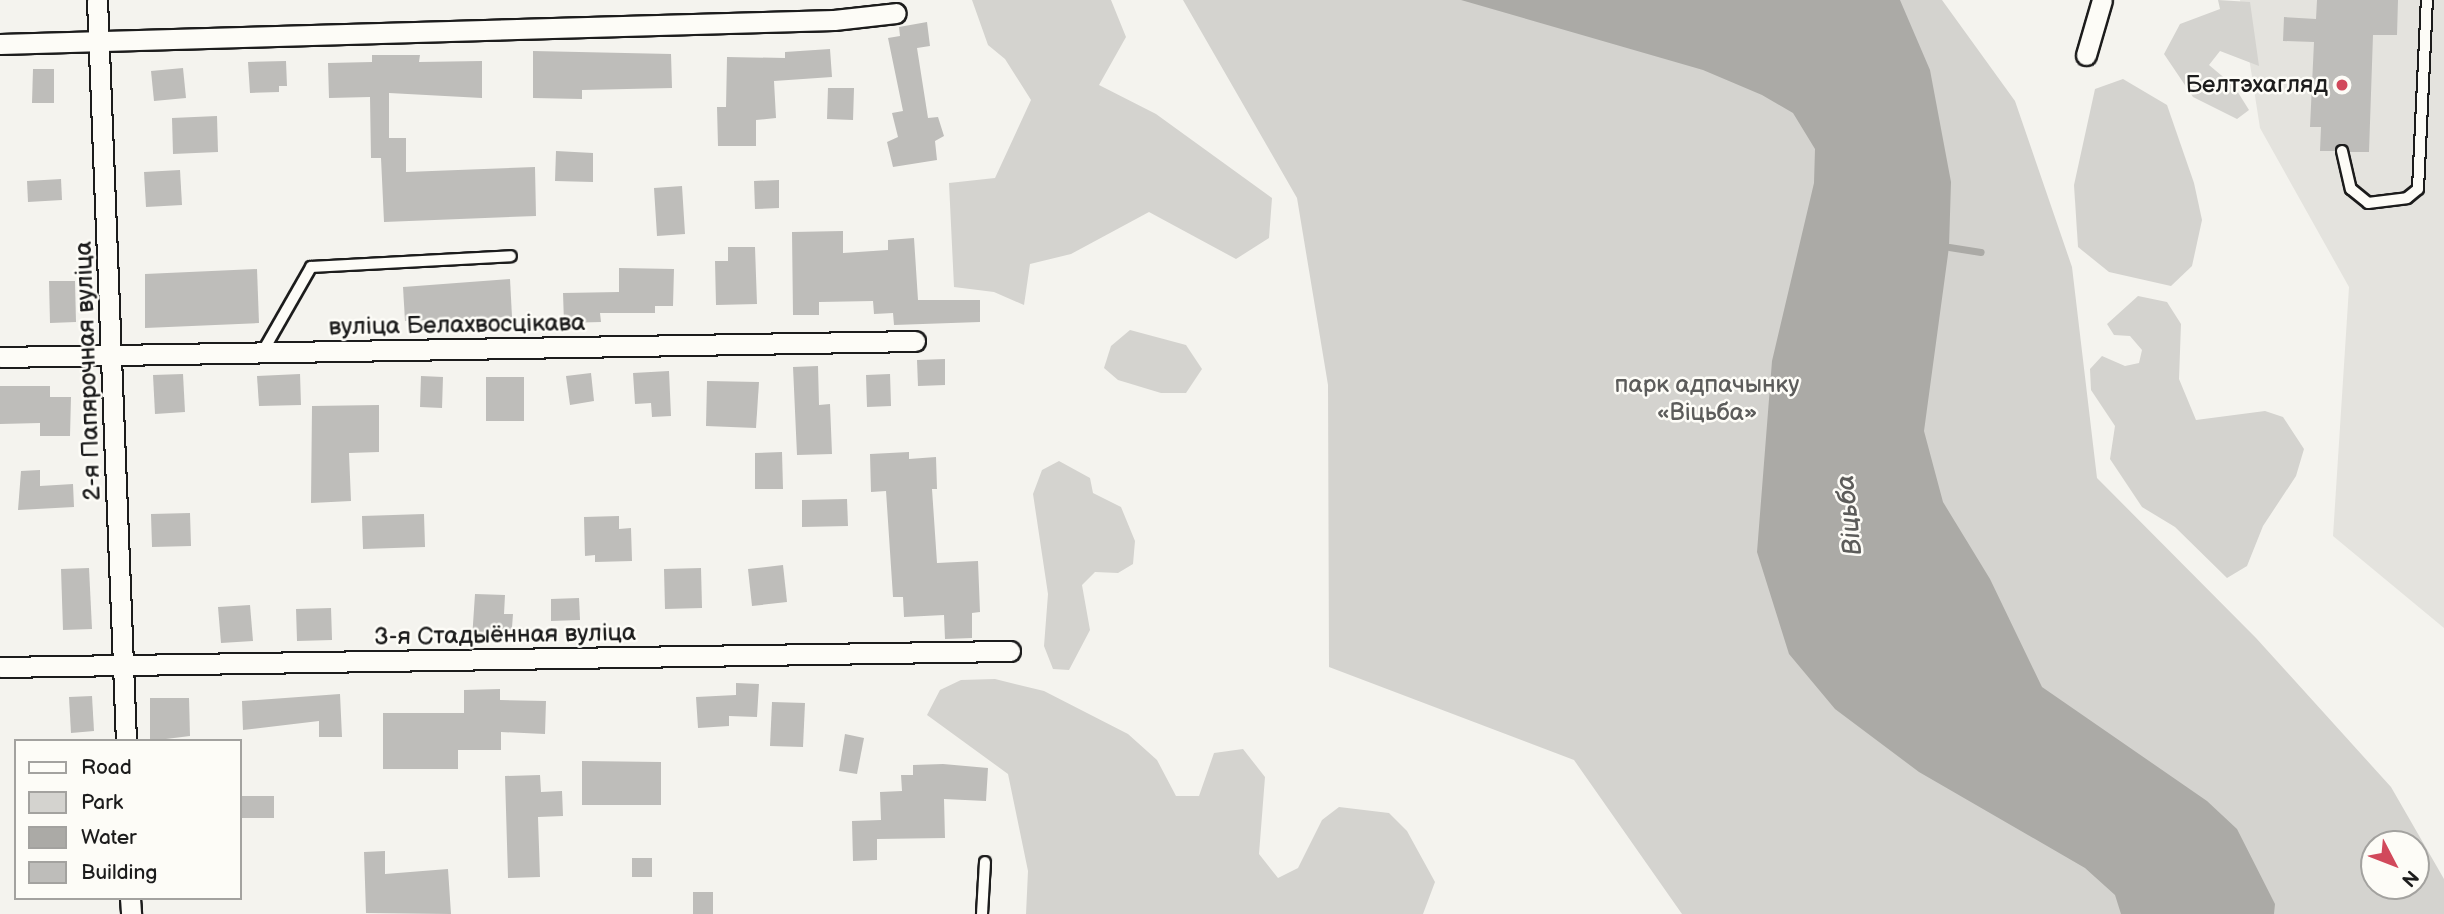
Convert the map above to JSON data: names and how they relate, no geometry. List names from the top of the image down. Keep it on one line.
{"streets":{"street":["вуліца Белахвосцікава","2-я Папярочная вуліца","3-я Стадыённая вуліца"]},"crossings":[["вуліца Белахвосцікава","2-я Папярочная вуліца"],["2-я Папярочная вуліца","3-я Стадыённая вуліца"]],"water":["Віцьба"],"parks":["парк адпачынку «Віцьба»"],"places":["Белтэхагляд"],"legend":["Road","Park","Water","Building"],"north":"bottom right"}
